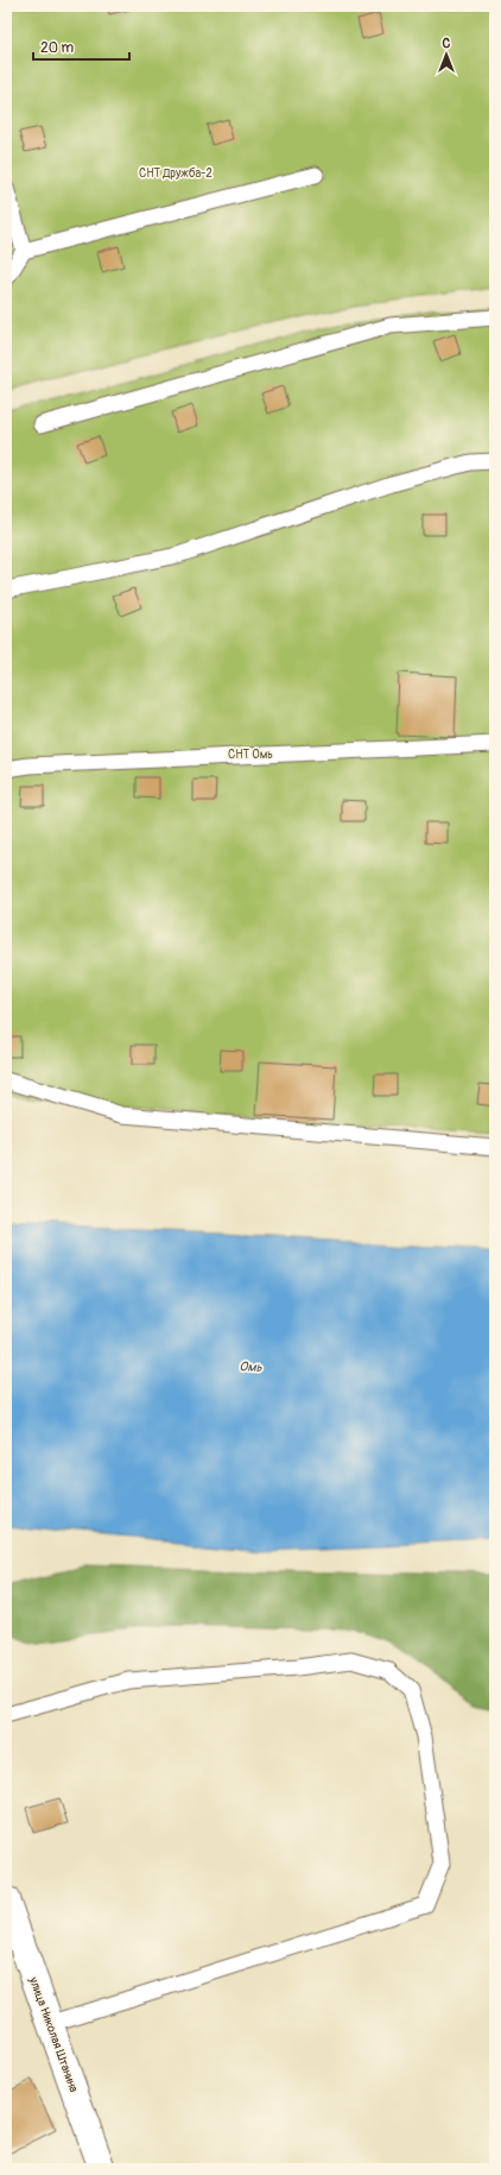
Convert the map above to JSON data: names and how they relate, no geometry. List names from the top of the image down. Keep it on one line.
{"streets":{"street":["улица Николая Штанина"]},"water":["Омь"],"parks":["СНТ Дружба-2","СНТ Омь"],"scale_bar":"20 m","north":"top"}
